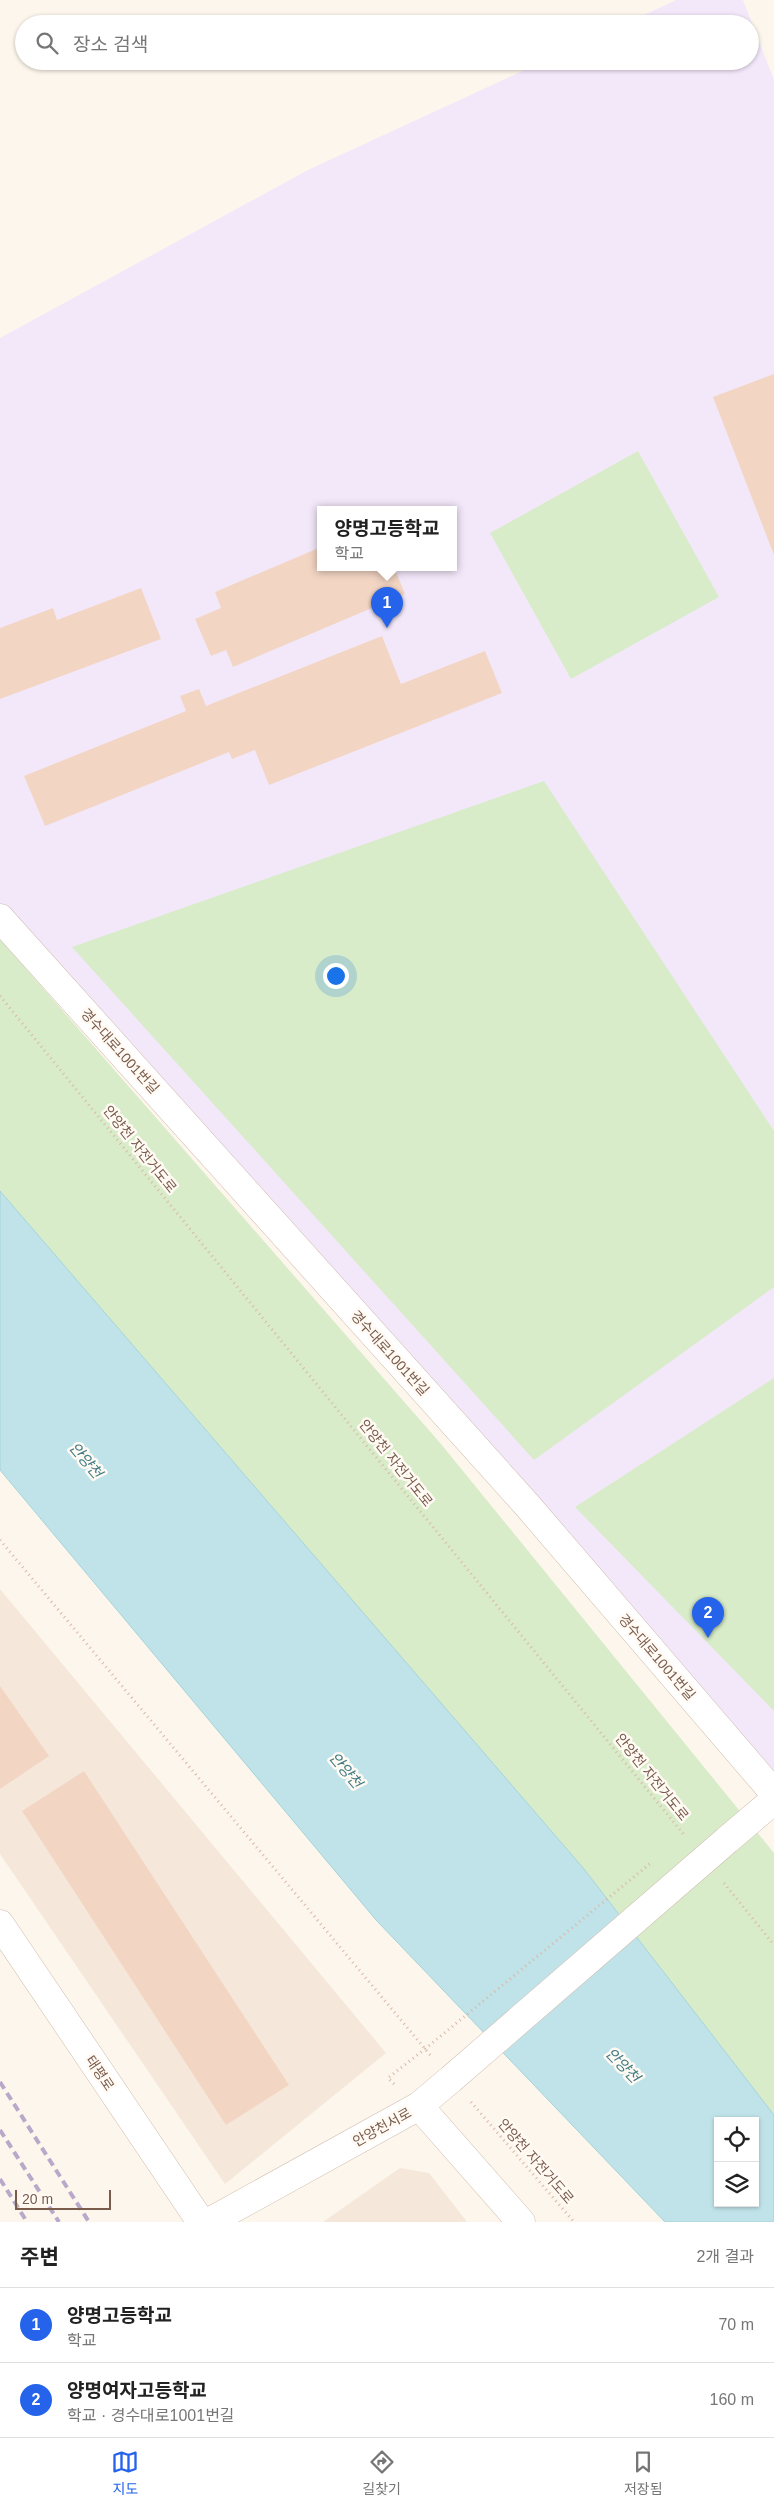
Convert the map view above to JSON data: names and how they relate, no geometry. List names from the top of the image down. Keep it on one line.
{"streets":{"street":["경수대로1001번길","태평로","안양천서로"],"path":["안양천 자전거도로"]},"water":["안양천"],"scale_bar":"20 m","page":{"search":"장소 검색","popup":["양명고등학교","학교"],"pins":["1","2"],"scale":"20 m","heading":["주변","2개 결과"],"list":[{"mark":"1","name":"양명고등학교","note":"학교","value":"70 m"},{"mark":"2","name":"양명여자고등학교","note":"학교 · 경수대로1001번길","value":"160 m"}],"nav":["지도","길찾기","저장됨"]}}
